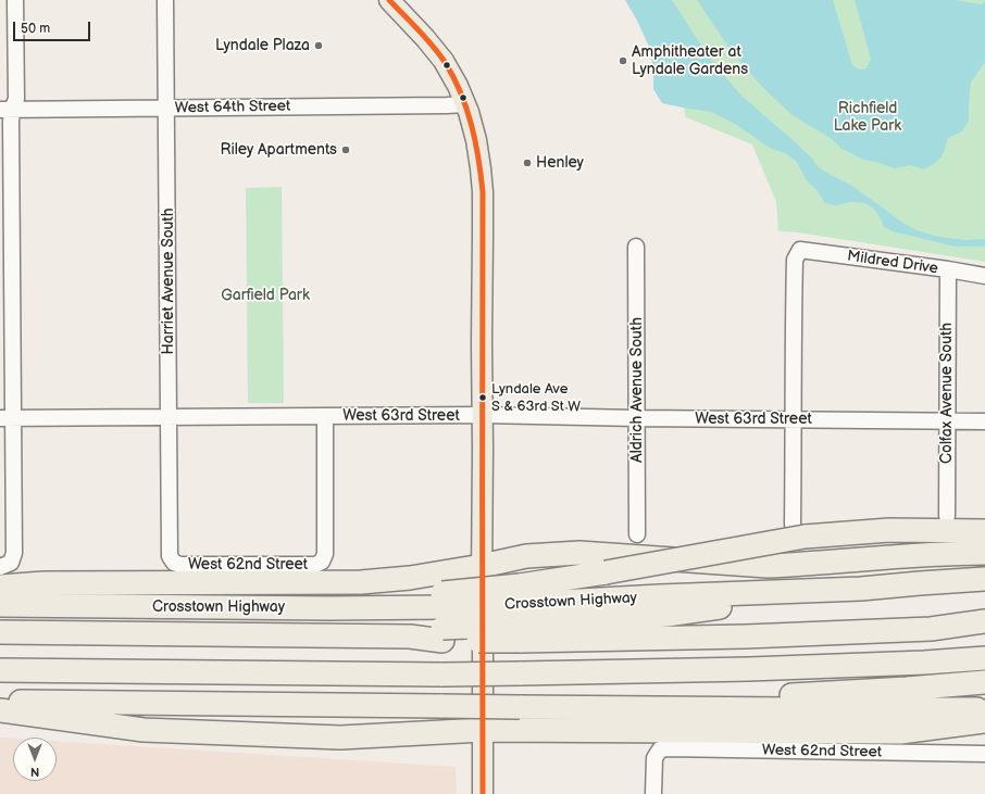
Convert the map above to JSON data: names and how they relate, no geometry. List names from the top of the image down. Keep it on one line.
{"streets":{"highway":["Crosstown Highway"],"street":["West 64th Street","Mildred Drive","Harriet Avenue South","Aldrich Avenue South","Colfax Avenue South","West 63rd Street","West 62nd Street"]},"crossings":[["West 64th Street","Harriet Avenue South"],["Mildred Drive","Colfax Avenue South"],["Mildred Drive","West 63rd Street"],["Harriet Avenue South","West 63rd Street"],["Harriet Avenue South","West 62nd Street"],["Aldrich Avenue South","West 63rd Street"],["Colfax Avenue South","West 63rd Street"],["West 63rd Street","West 62nd Street"]],"parks":["Richfield Lake Park","Garfield Park"],"places":["Lyndale Plaza","Amphitheater at Lyndale Gardens","Riley Apartments","Henley","Lyndale Ave S & 63rd St W"],"scale_bar":"50 m","north":"bottom"}
